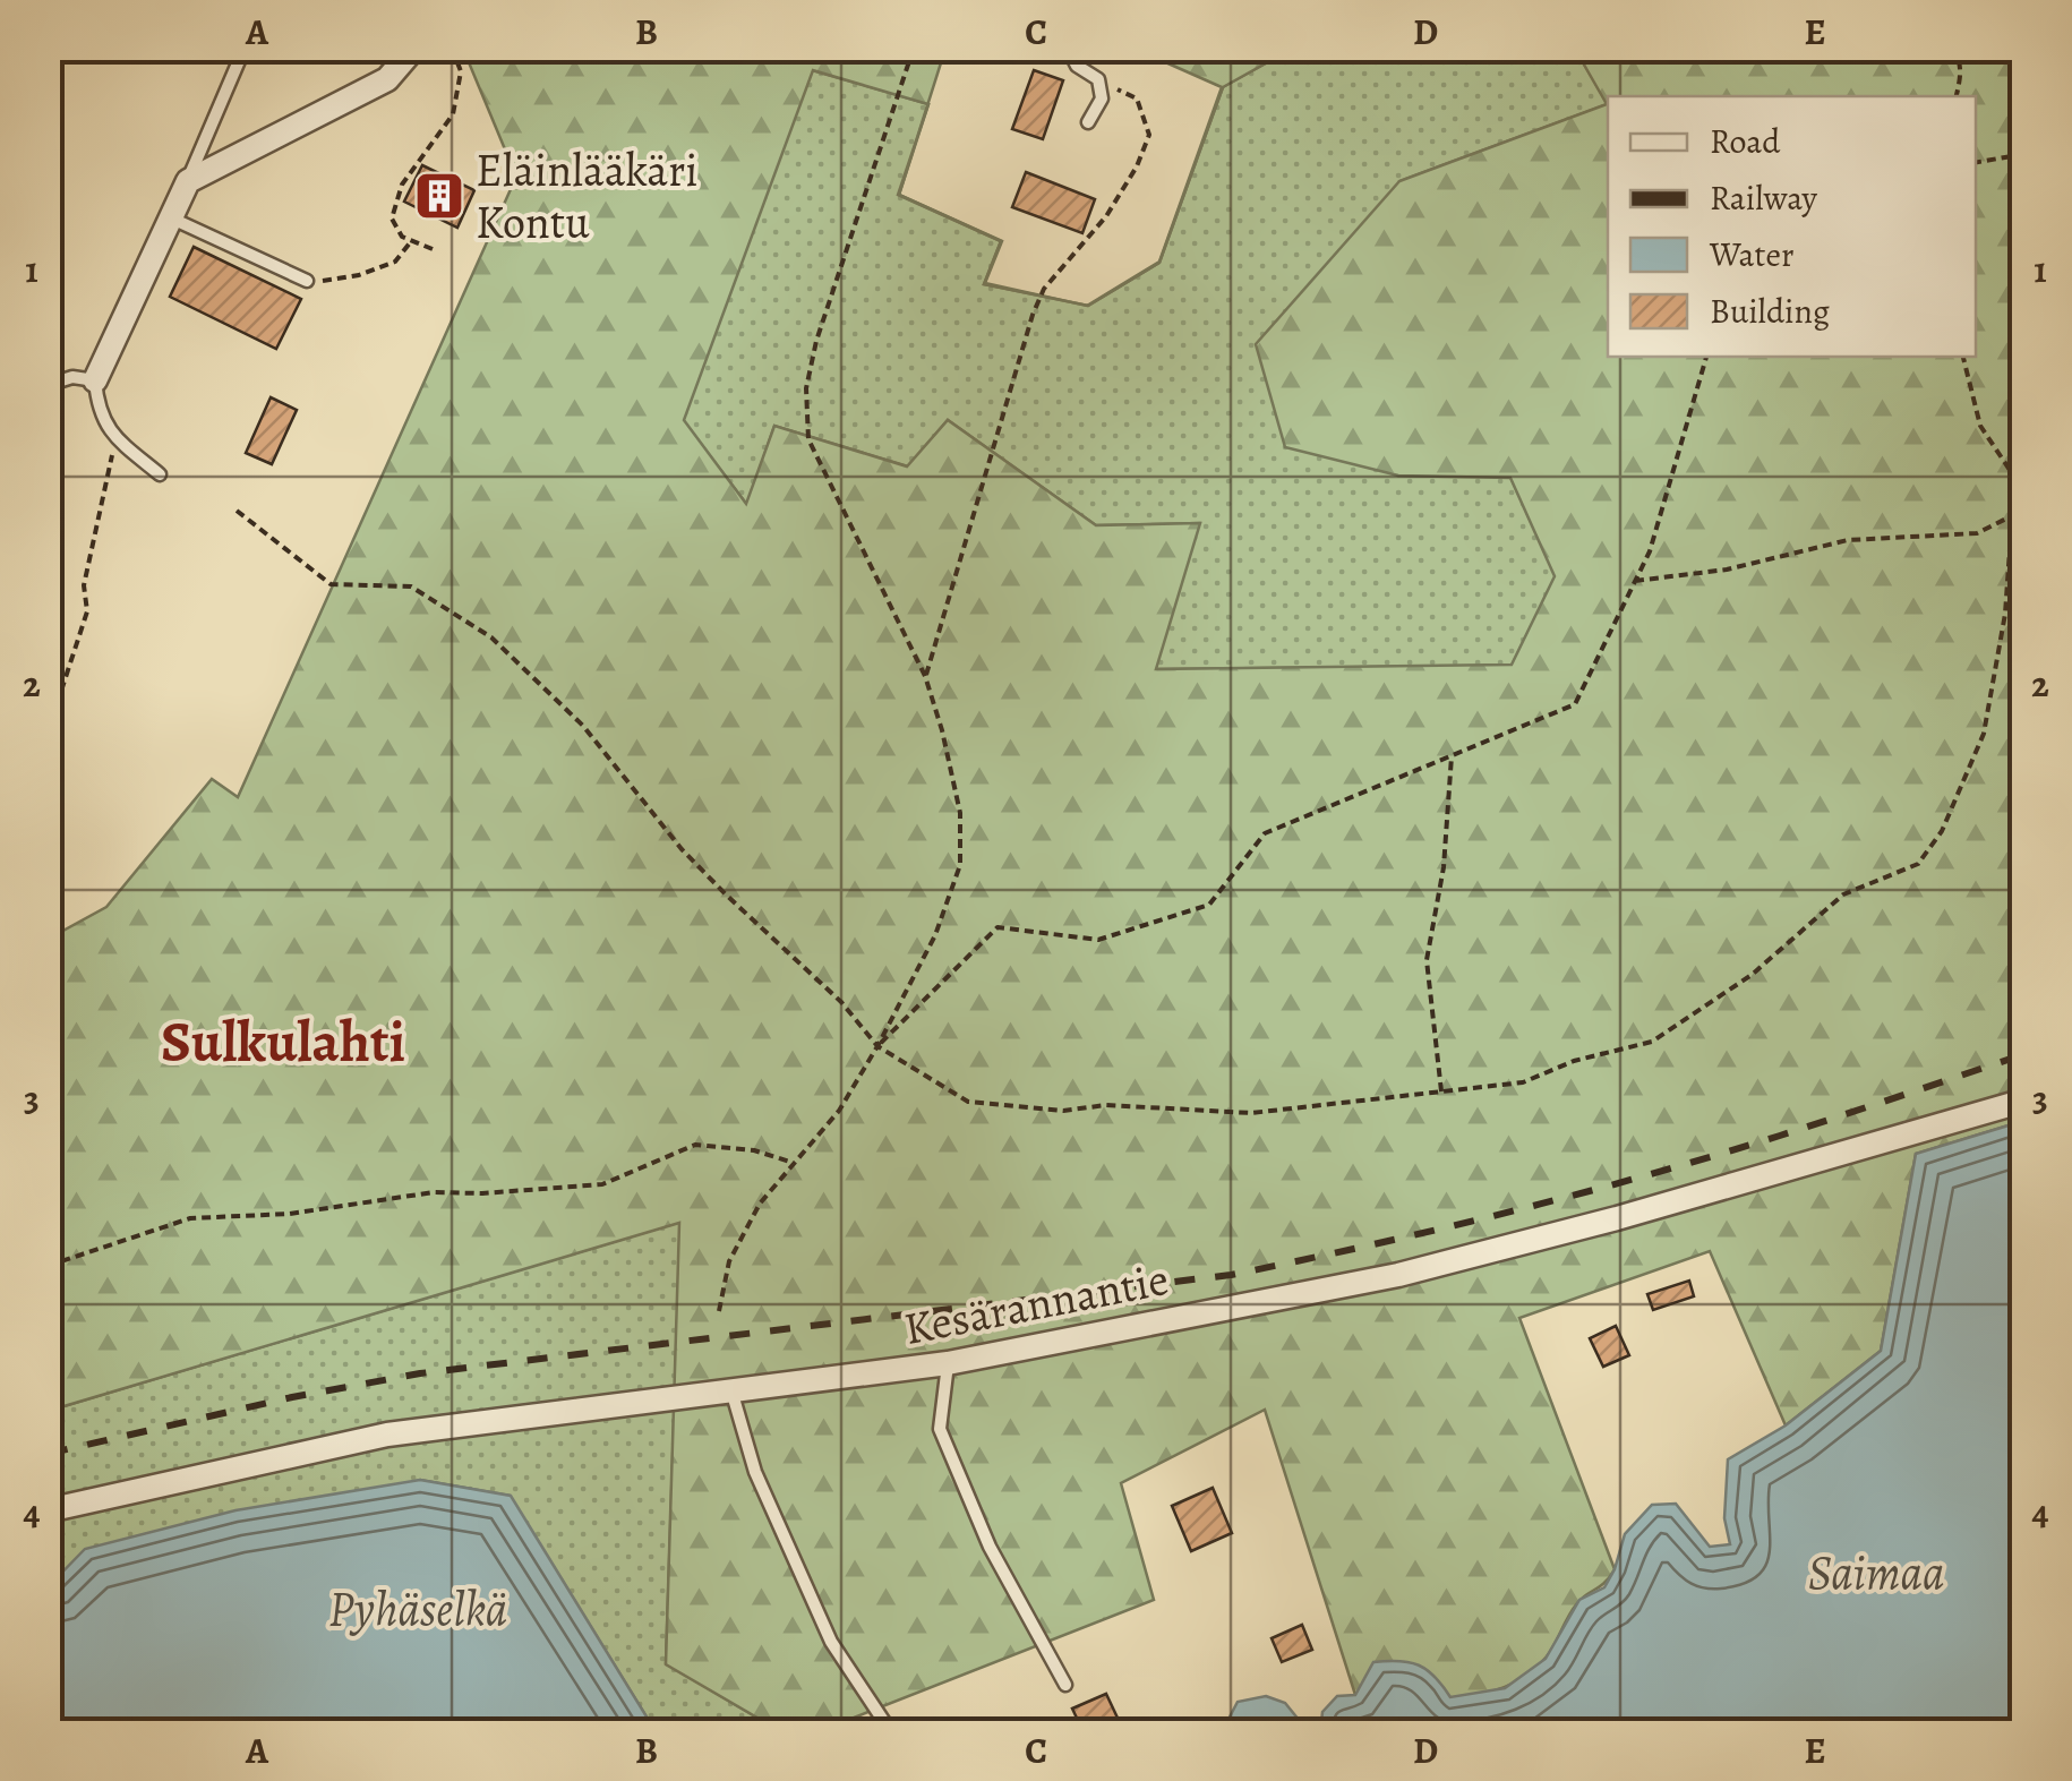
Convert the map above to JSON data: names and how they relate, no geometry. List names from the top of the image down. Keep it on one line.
{"streets":{"street":["Kesärannantie"]},"districts":["Sulkulahti"],"water":["Saimaa","Pyhäselkä"],"places":{"building":["Eläinlääkäri Kontu"]},"legend":["Road","Railway","Water","Building"],"grid":{"columns":["A","B","C","D","E"],"rows":["1","2","3","4"]}}
